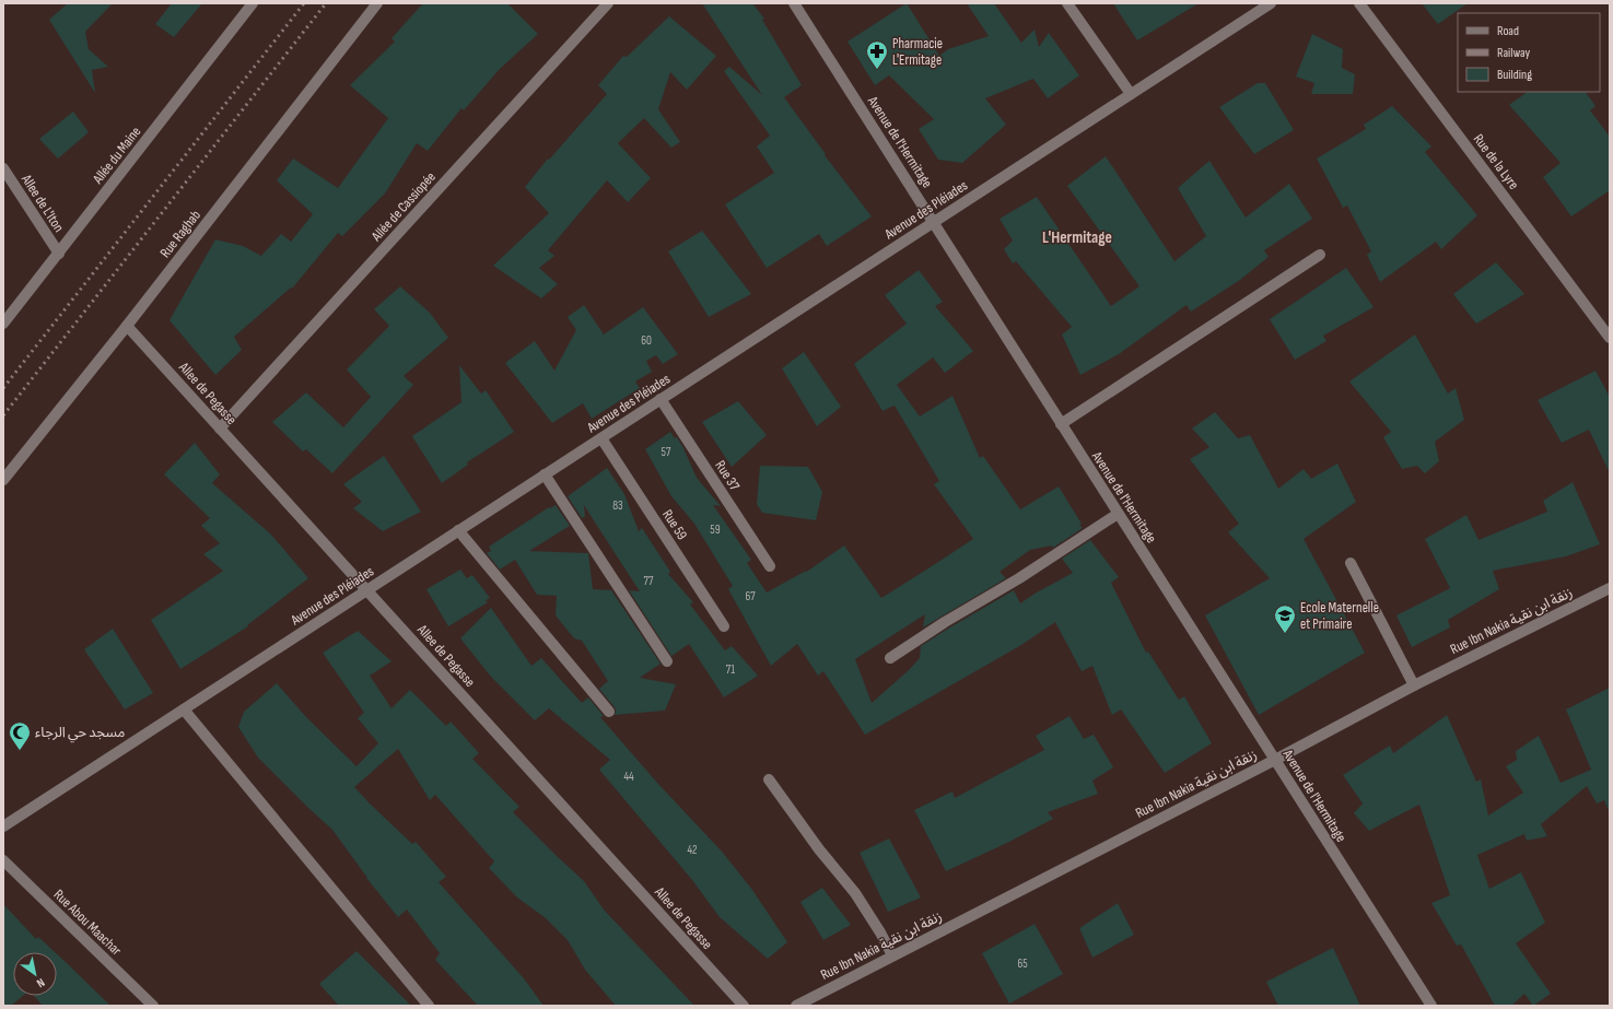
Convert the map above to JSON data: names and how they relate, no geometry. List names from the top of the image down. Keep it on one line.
{"streets":{"street":["Avenue de l'Hermitage","Allée du Maine","Rue de la Lyre","Allee de L'Iton","Allée de Cassiopée","Avenue des Pléiades","Rue Raghab","Allee de Pegasse","Rue 37","Rue 59","Rue Ibn Nakia زنقة ابن نقية","Rue Abou Maachar"]},"crossings":[["Avenue de l'Hermitage","Avenue des Pléiades"],["Avenue de l'Hermitage","Rue Ibn Nakia زنقة ابن نقية"],["Allée du Maine","Allee de L'Iton"],["Allée de Cassiopée","Allee de Pegasse"],["Avenue des Pléiades","Allee de Pegasse"],["Avenue des Pléiades","Rue 37"],["Avenue des Pléiades","Rue 59"],["Rue Raghab","Allee de Pegasse"]],"districts":["L'Hermitage"],"places":{"pharmacy":["Pharmacie L'Ermitage"],"school or university":["Ecole Maternelle et Primaire"],"mosque":["مسجد حي الرجاء"]},"house_numbers":["60","57","83","59","77","67","71","44","42","65"],"legend":["Road","Railway","Building"],"north":"bottom right"}
